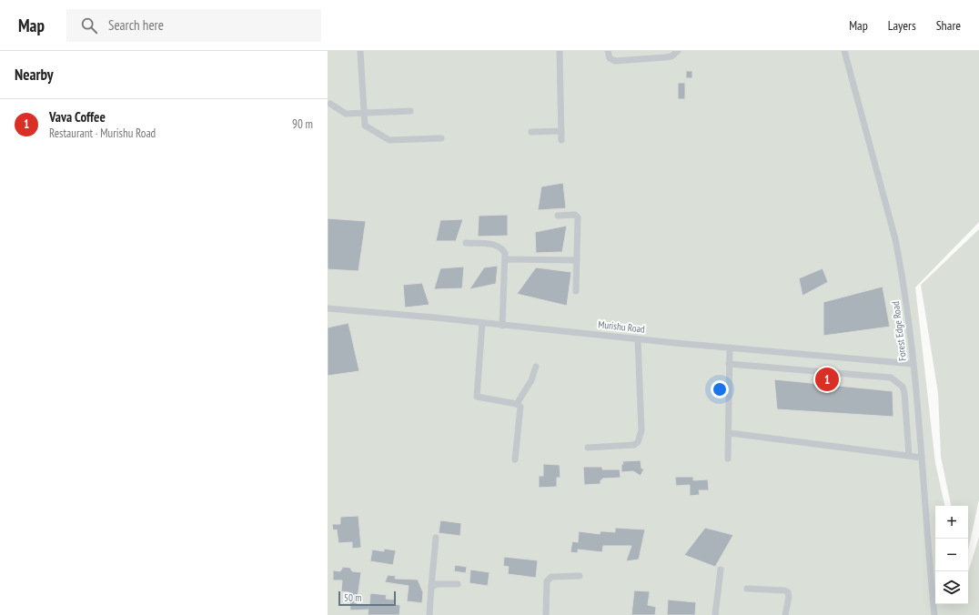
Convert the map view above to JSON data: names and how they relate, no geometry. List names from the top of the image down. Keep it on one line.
{"streets":{"street":["Murishu Road","Forest Edge Road"]},"crossings":[["Murishu Road","Forest Edge Road"]],"scale_bar":"50 m","page":{"header":"Map","search":"Search here","nav":["Map","Layers","Share"],"heading":"Nearby","list":[{"mark":"1","name":"Vava Coffee","note":"Restaurant · Murishu Road","value":"90 m"}],"pins":"1","map_buttons":["+","−"],"scale":"50 m"}}
